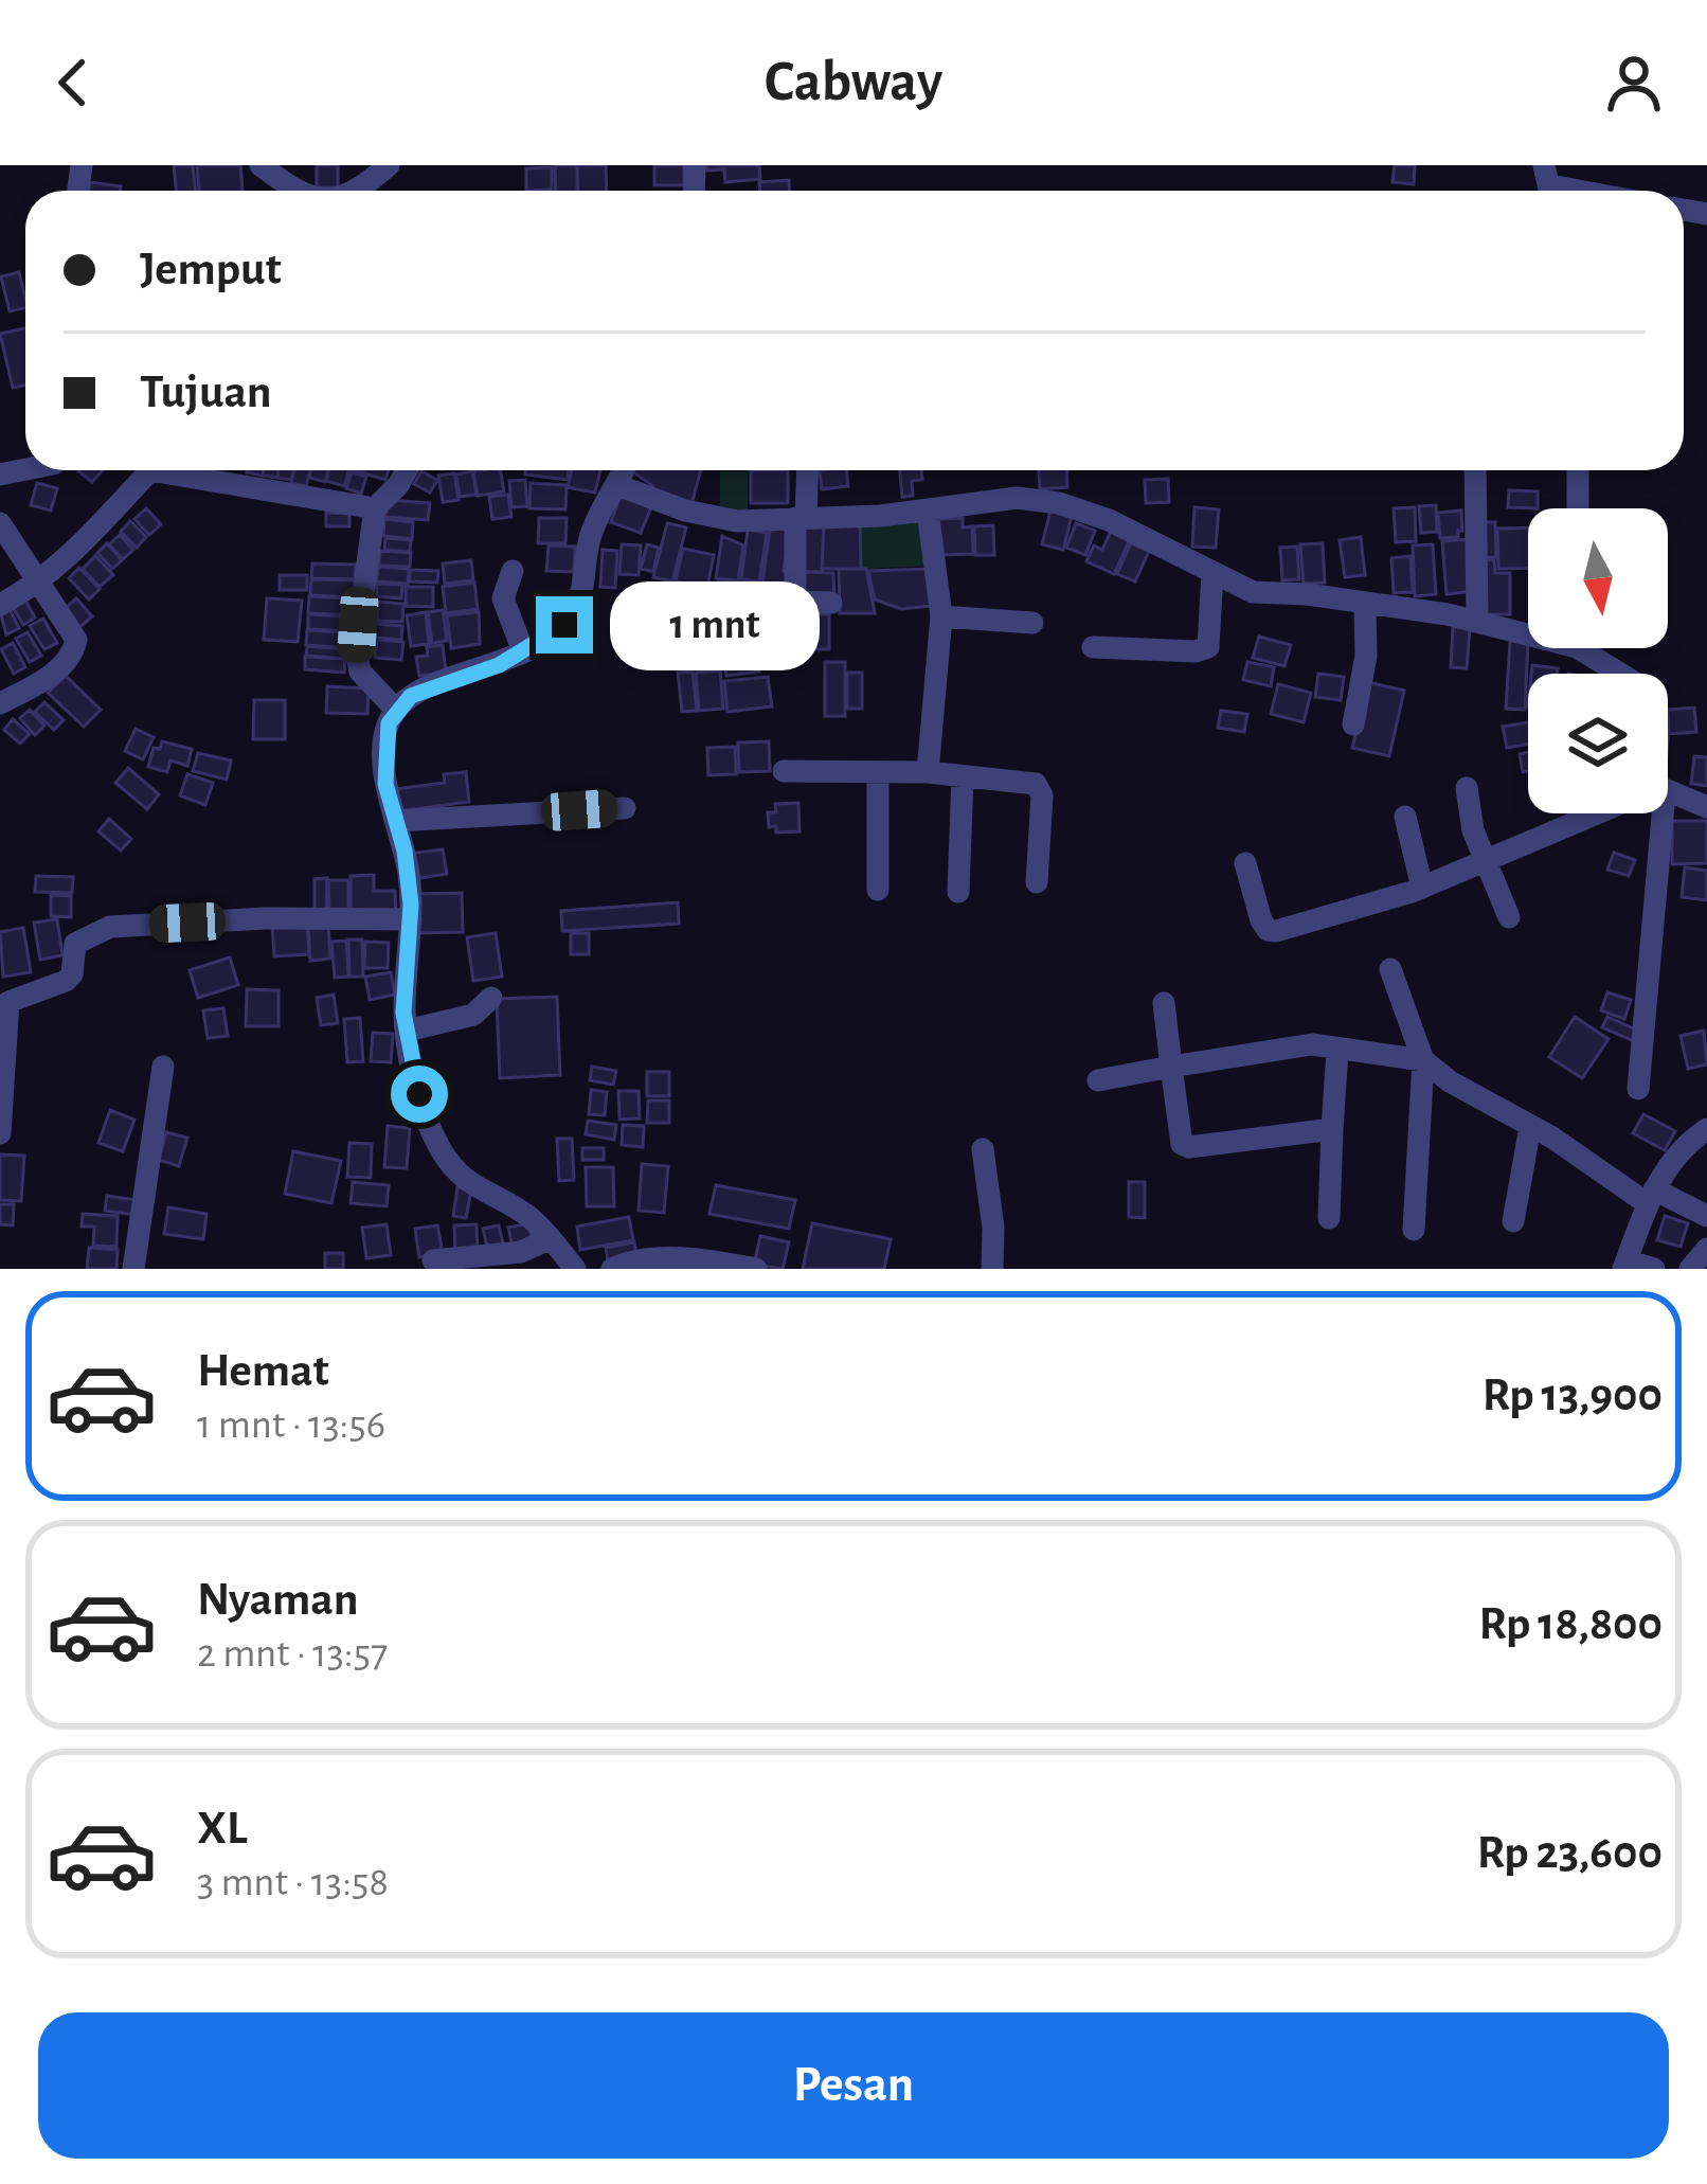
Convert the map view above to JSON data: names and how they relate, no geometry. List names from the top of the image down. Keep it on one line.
{"north":"bottom","page":{"header":"Cabway","banner":["Jemput","Tujuan"],"bubble":"1 mnt","list":[{"name":"Hemat","note":"1 mnt · 13:56","value":"Rp 13,900"},{"name":"Nyaman","note":"2 mnt · 13:57","value":"Rp 18,800"},{"name":"XL","note":"3 mnt · 13:58","value":"Rp 23,600"}],"buttons":"Pesan"}}
